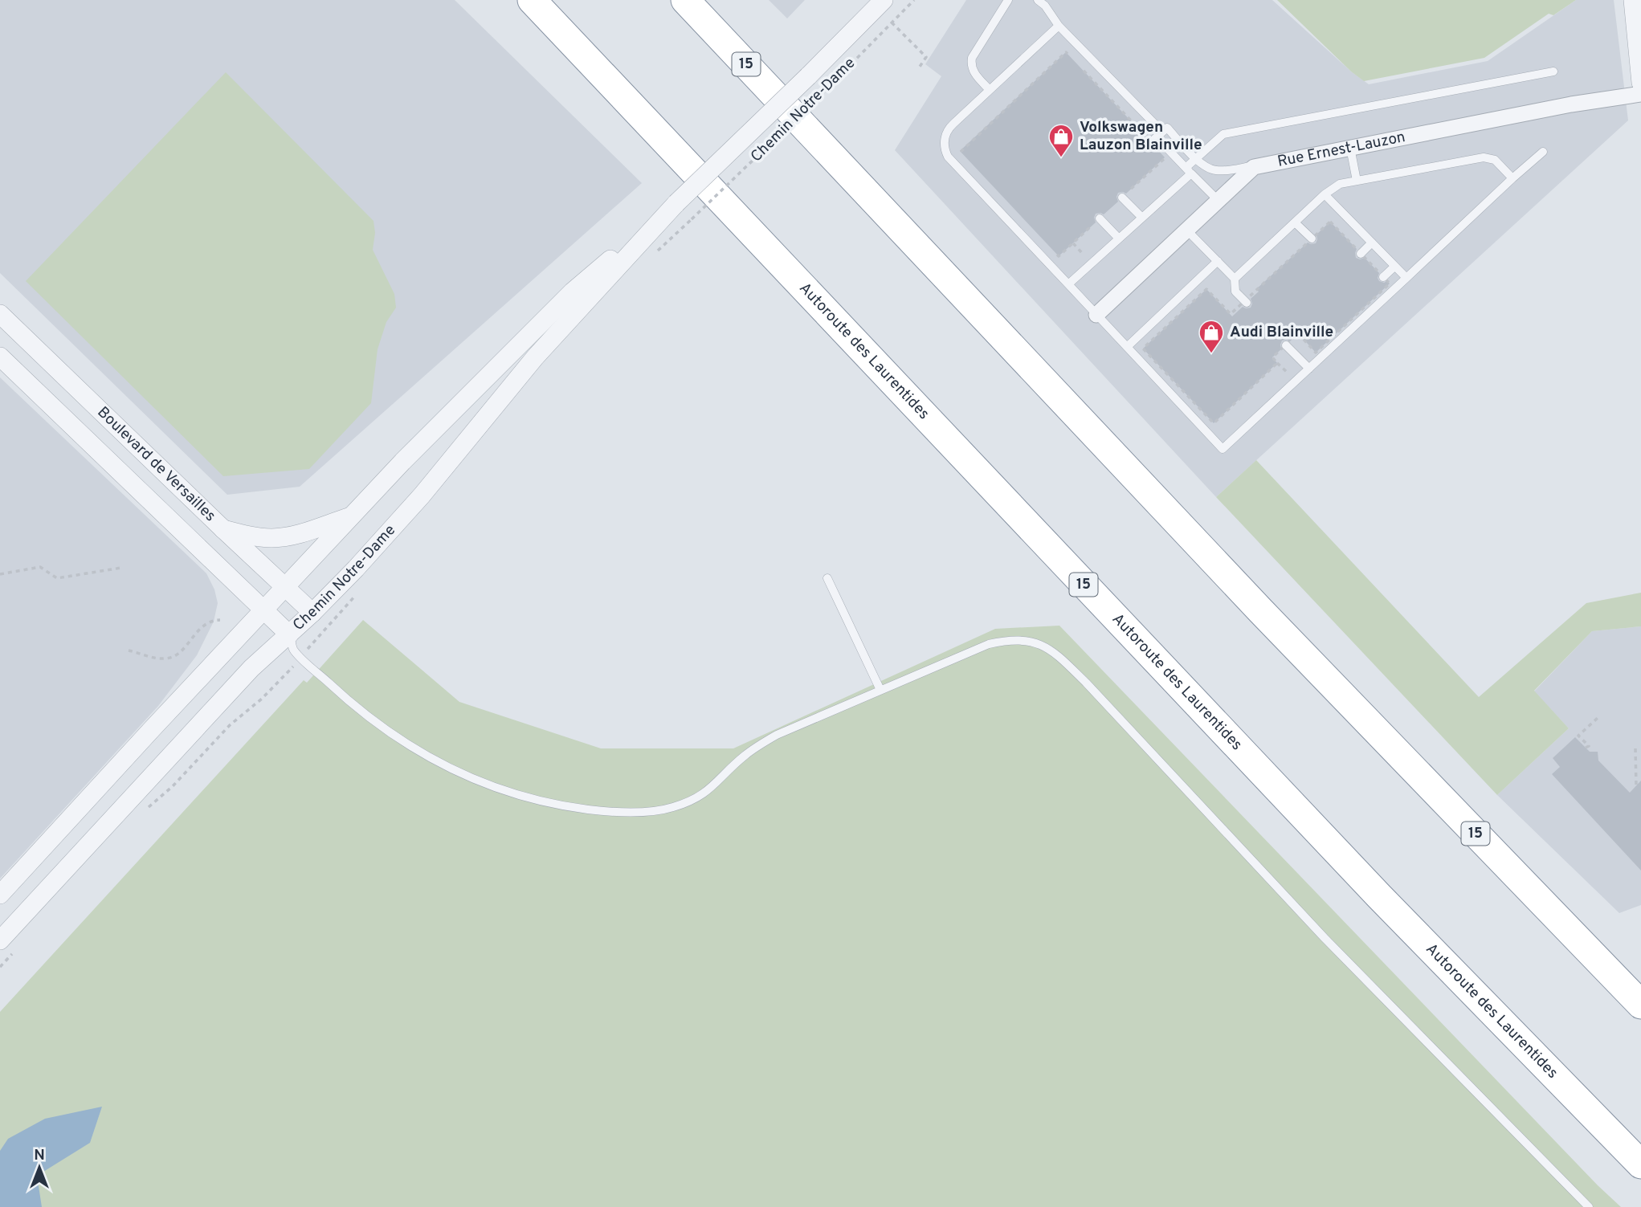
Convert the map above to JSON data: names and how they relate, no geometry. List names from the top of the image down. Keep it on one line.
{"streets":{"highway":["15","Autoroute des Laurentides"],"street":["Chemin Notre-Dame","Rue Ernest-Lauzon","Boulevard de Versailles"]},"crossings":[["Chemin Notre-Dame","Boulevard de Versailles"]],"places":{"shop":["Volkswagen Lauzon Blainville","Audi Blainville"]},"north":"top"}
